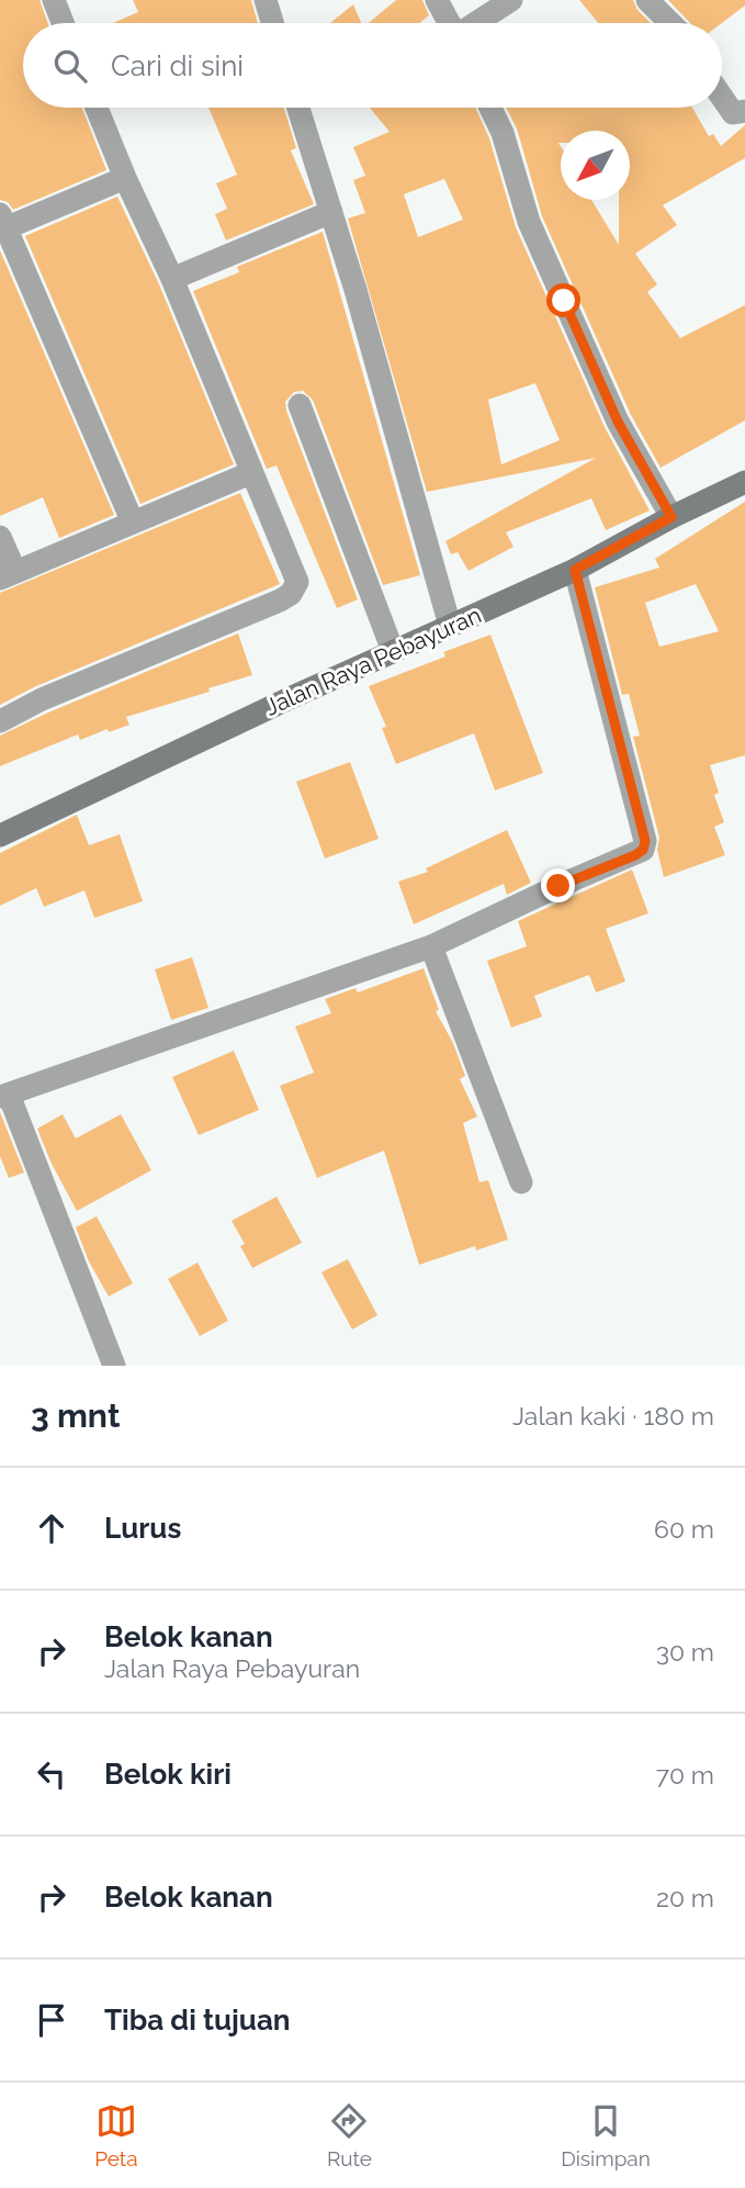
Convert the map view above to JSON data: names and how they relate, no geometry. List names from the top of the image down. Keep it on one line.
{"streets":{"main road":["Jalan Raya Pebayuran"]},"north":"bottom left","page":{"search":"Cari di sini","heading":["3 mnt","Jalan kaki · 180 m"],"list":[["Lurus","60 m"],["Belok kanan","Jalan Raya Pebayuran","30 m"],["Belok kiri","70 m"],["Belok kanan","20 m"],"Tiba di tujuan"],"nav":["Peta","Rute","Disimpan"]}}
